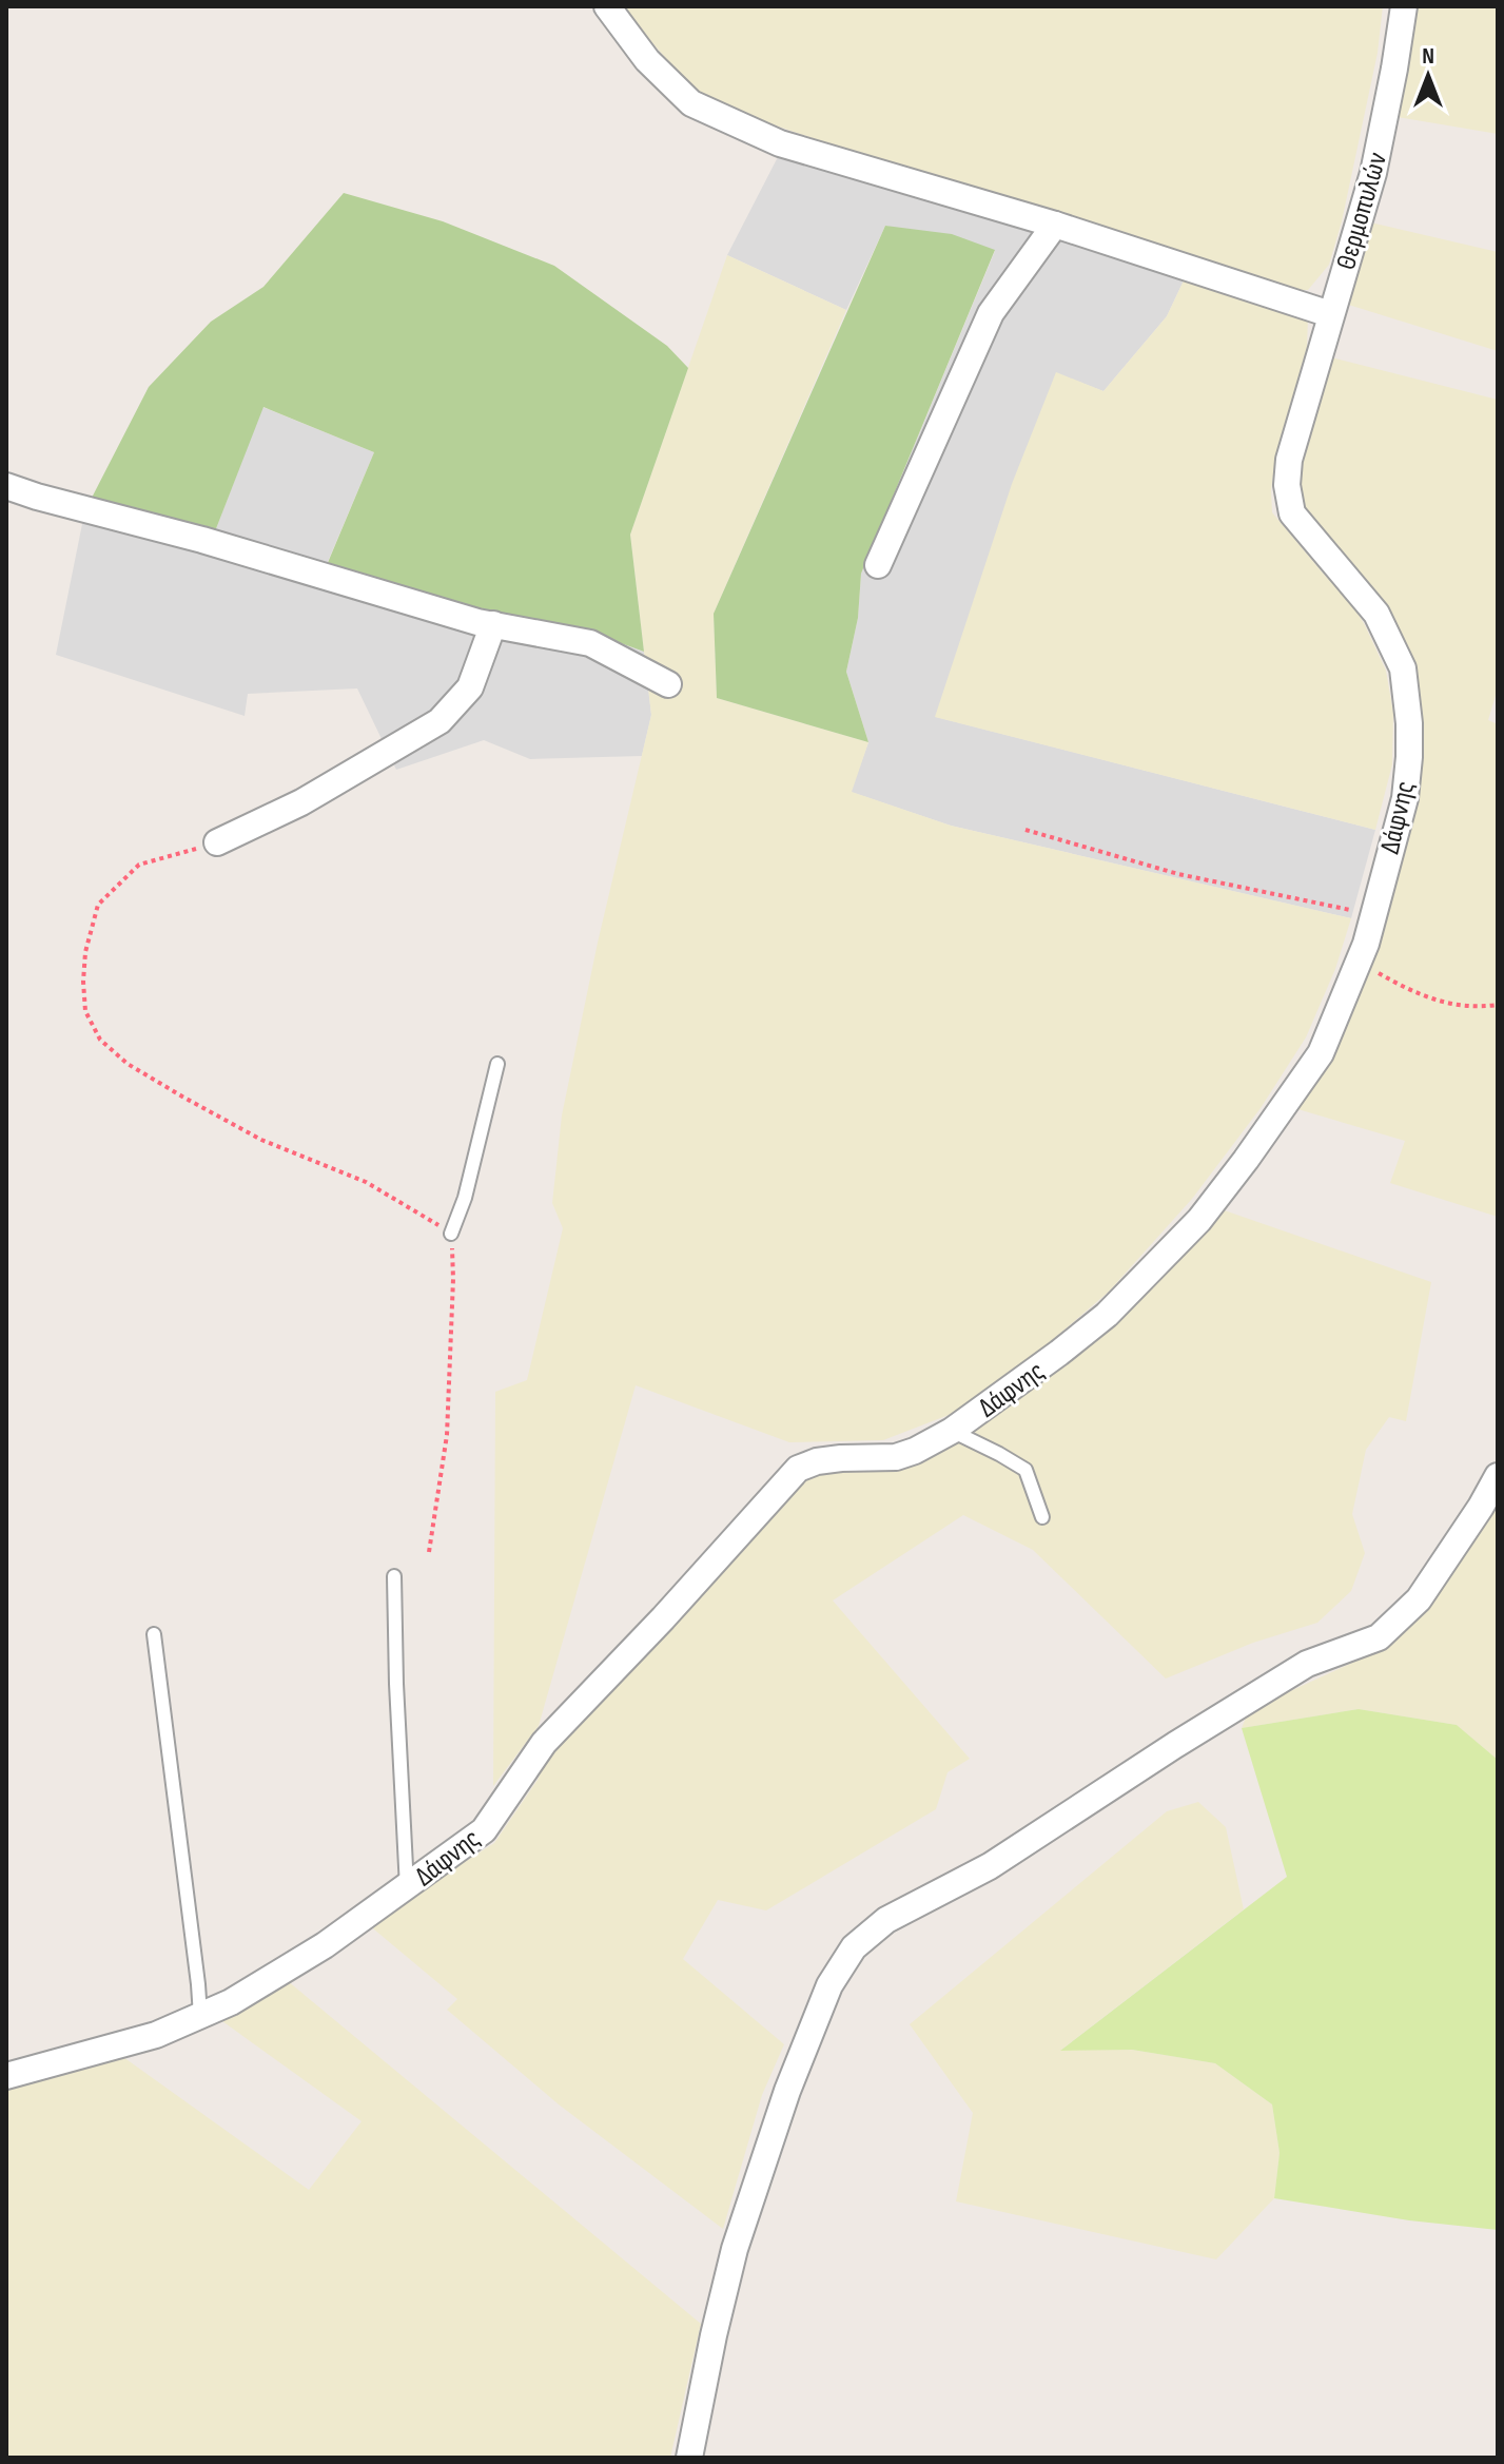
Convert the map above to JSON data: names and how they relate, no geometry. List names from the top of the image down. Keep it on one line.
{"streets":{"street":["Θερμοπυλών","Δάφνης"]},"crossings":[["Θερμοπυλών","Δάφνης"]],"north":"top"}
